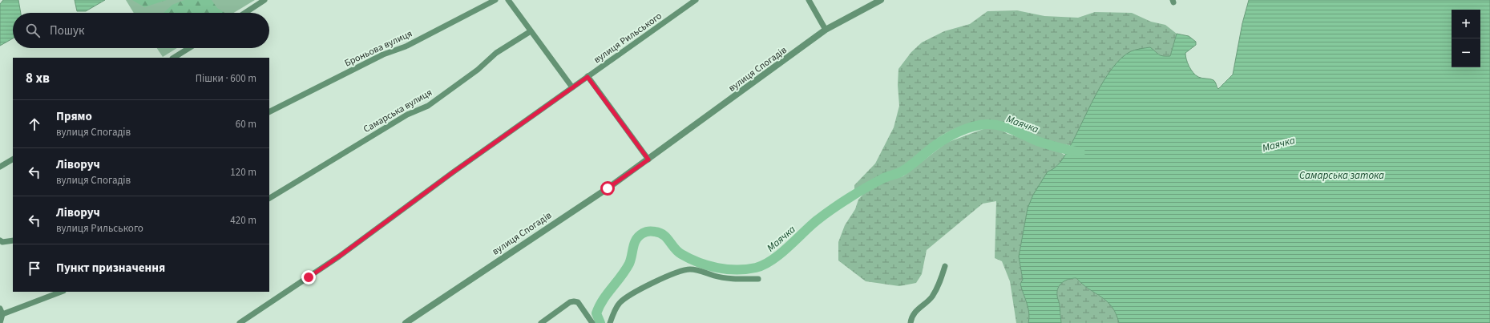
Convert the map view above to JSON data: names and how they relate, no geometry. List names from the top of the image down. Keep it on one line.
{"streets":{"street":["вулиця Рильського","Броньова вулиця","вулиця Спогадів","Самарська вулиця"]},"water":["Маячка","Самарська затока"],"page":{"map_buttons":["+","−"],"search":"Пошук","heading":["8 хв","Пішки · 600 m"],"list":[["Прямо","вулиця Спогадів","60 m"],["Ліворуч","вулиця Спогадів","120 m"],["Ліворуч","вулиця Рильського","420 m"],"Пункт призначення"]}}
